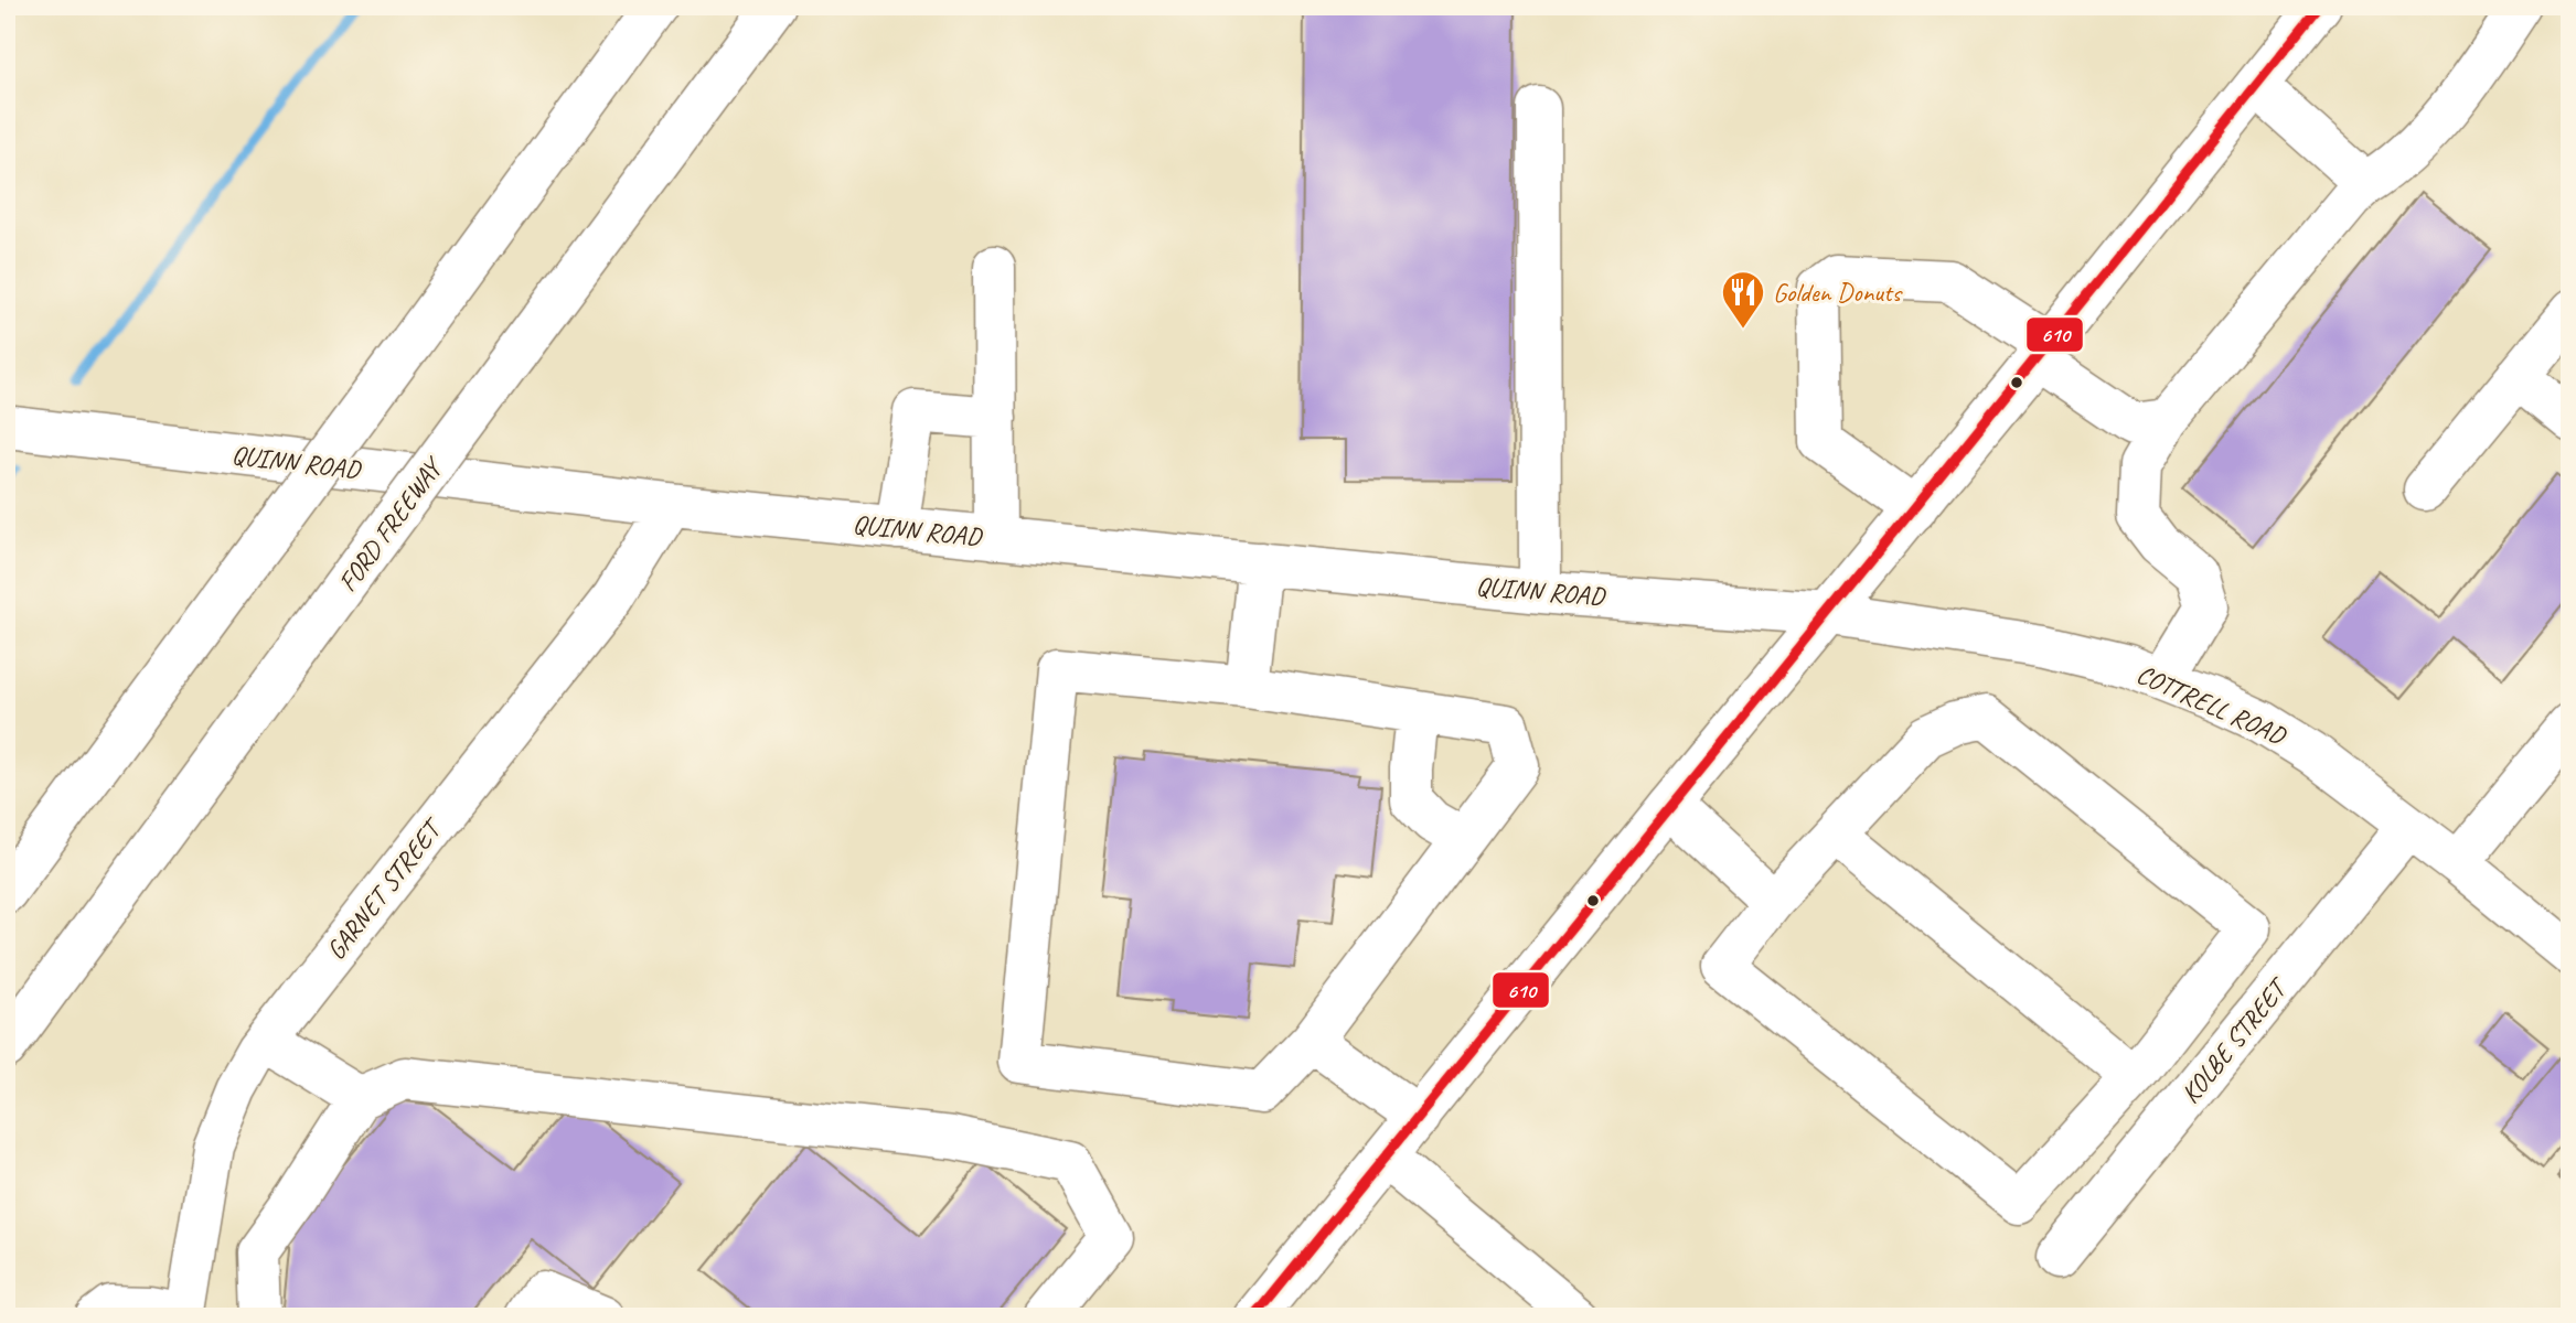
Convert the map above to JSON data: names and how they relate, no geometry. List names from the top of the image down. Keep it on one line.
{"streets":{"main road":["QUINN ROAD","FORD FREEWAY","COTTRELL ROAD","GARNET STREET","KOLBE STREET"]},"crossings":[["QUINN ROAD","COTTRELL ROAD"],["QUINN ROAD","GARNET STREET"],["COTTRELL ROAD","KOLBE STREET"]],"places":{"restaurant":["Golden Donuts"]},"lines":["transit line 610"]}
